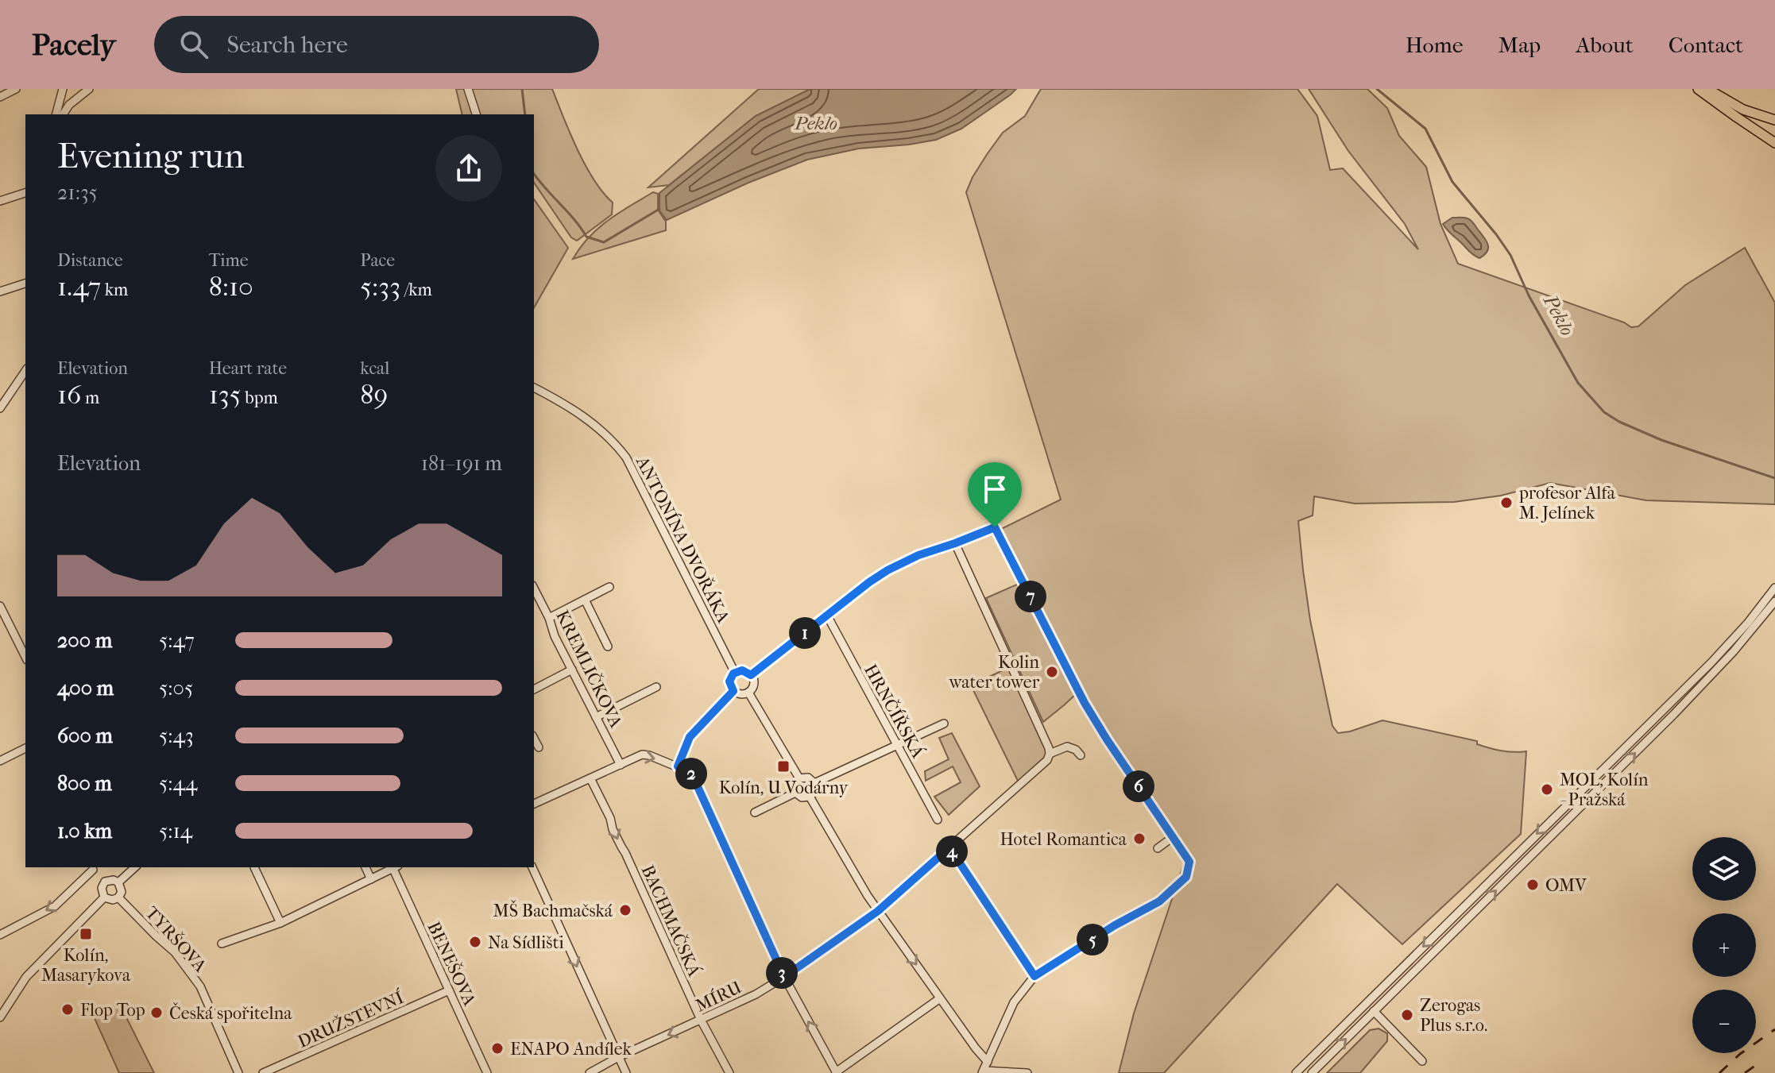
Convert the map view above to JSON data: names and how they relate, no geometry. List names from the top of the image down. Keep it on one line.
{"streets":{"street":["ANTONÍNA DVOŘÁKA","KREMLIČKOVA","HRNČÍŘSKÁ","BACHMAČSKÁ","TYRŠOVA","BENEŠOVA","MÍRU","DRUŽSTEVNÍ"]},"crossings":[["BACHMAČSKÁ","MÍRU"],["BENEŠOVA","DRUŽSTEVNÍ"]],"one_way":["BACHMAČSKÁ"],"water":["Peklo"],"places":{"other":["profesor Alfa M. Jelínek","Kolin water tower","MOL, Kolín - Pražská","Hotel Romantica","OMV","MŠ Bachmačská","Na Sídlišti","Flop Top","Česká spořitelna","Zerogas Plus s.r.o.","ENAPO Andílek"],"transit":["Kolín, U Vodárny","Kolín, Masarykova"]},"page":{"header":"Pacely","search":"Search here","nav":["Home","Map","About","Contact"],"heading":["Evening run","21:35"],"stats":[["Distance","1.47 km"],["Time","8:10"],["Pace","5:33 /km"],["Elevation","16 m"],["Heart rate","135 bpm"],["kcal","89"]],"chart":["Elevation","181–191 m"],"pins":["7","1","2","6","4","5","3"],"list":[{"name":"200 m","note":"5:47"},{"name":"400 m","note":"5:05"},{"name":"600 m","note":"5:43"},{"name":"800 m","note":"5:44"},{"name":"1.0 km","note":"5:14"}],"map_buttons":["+","−"]}}
